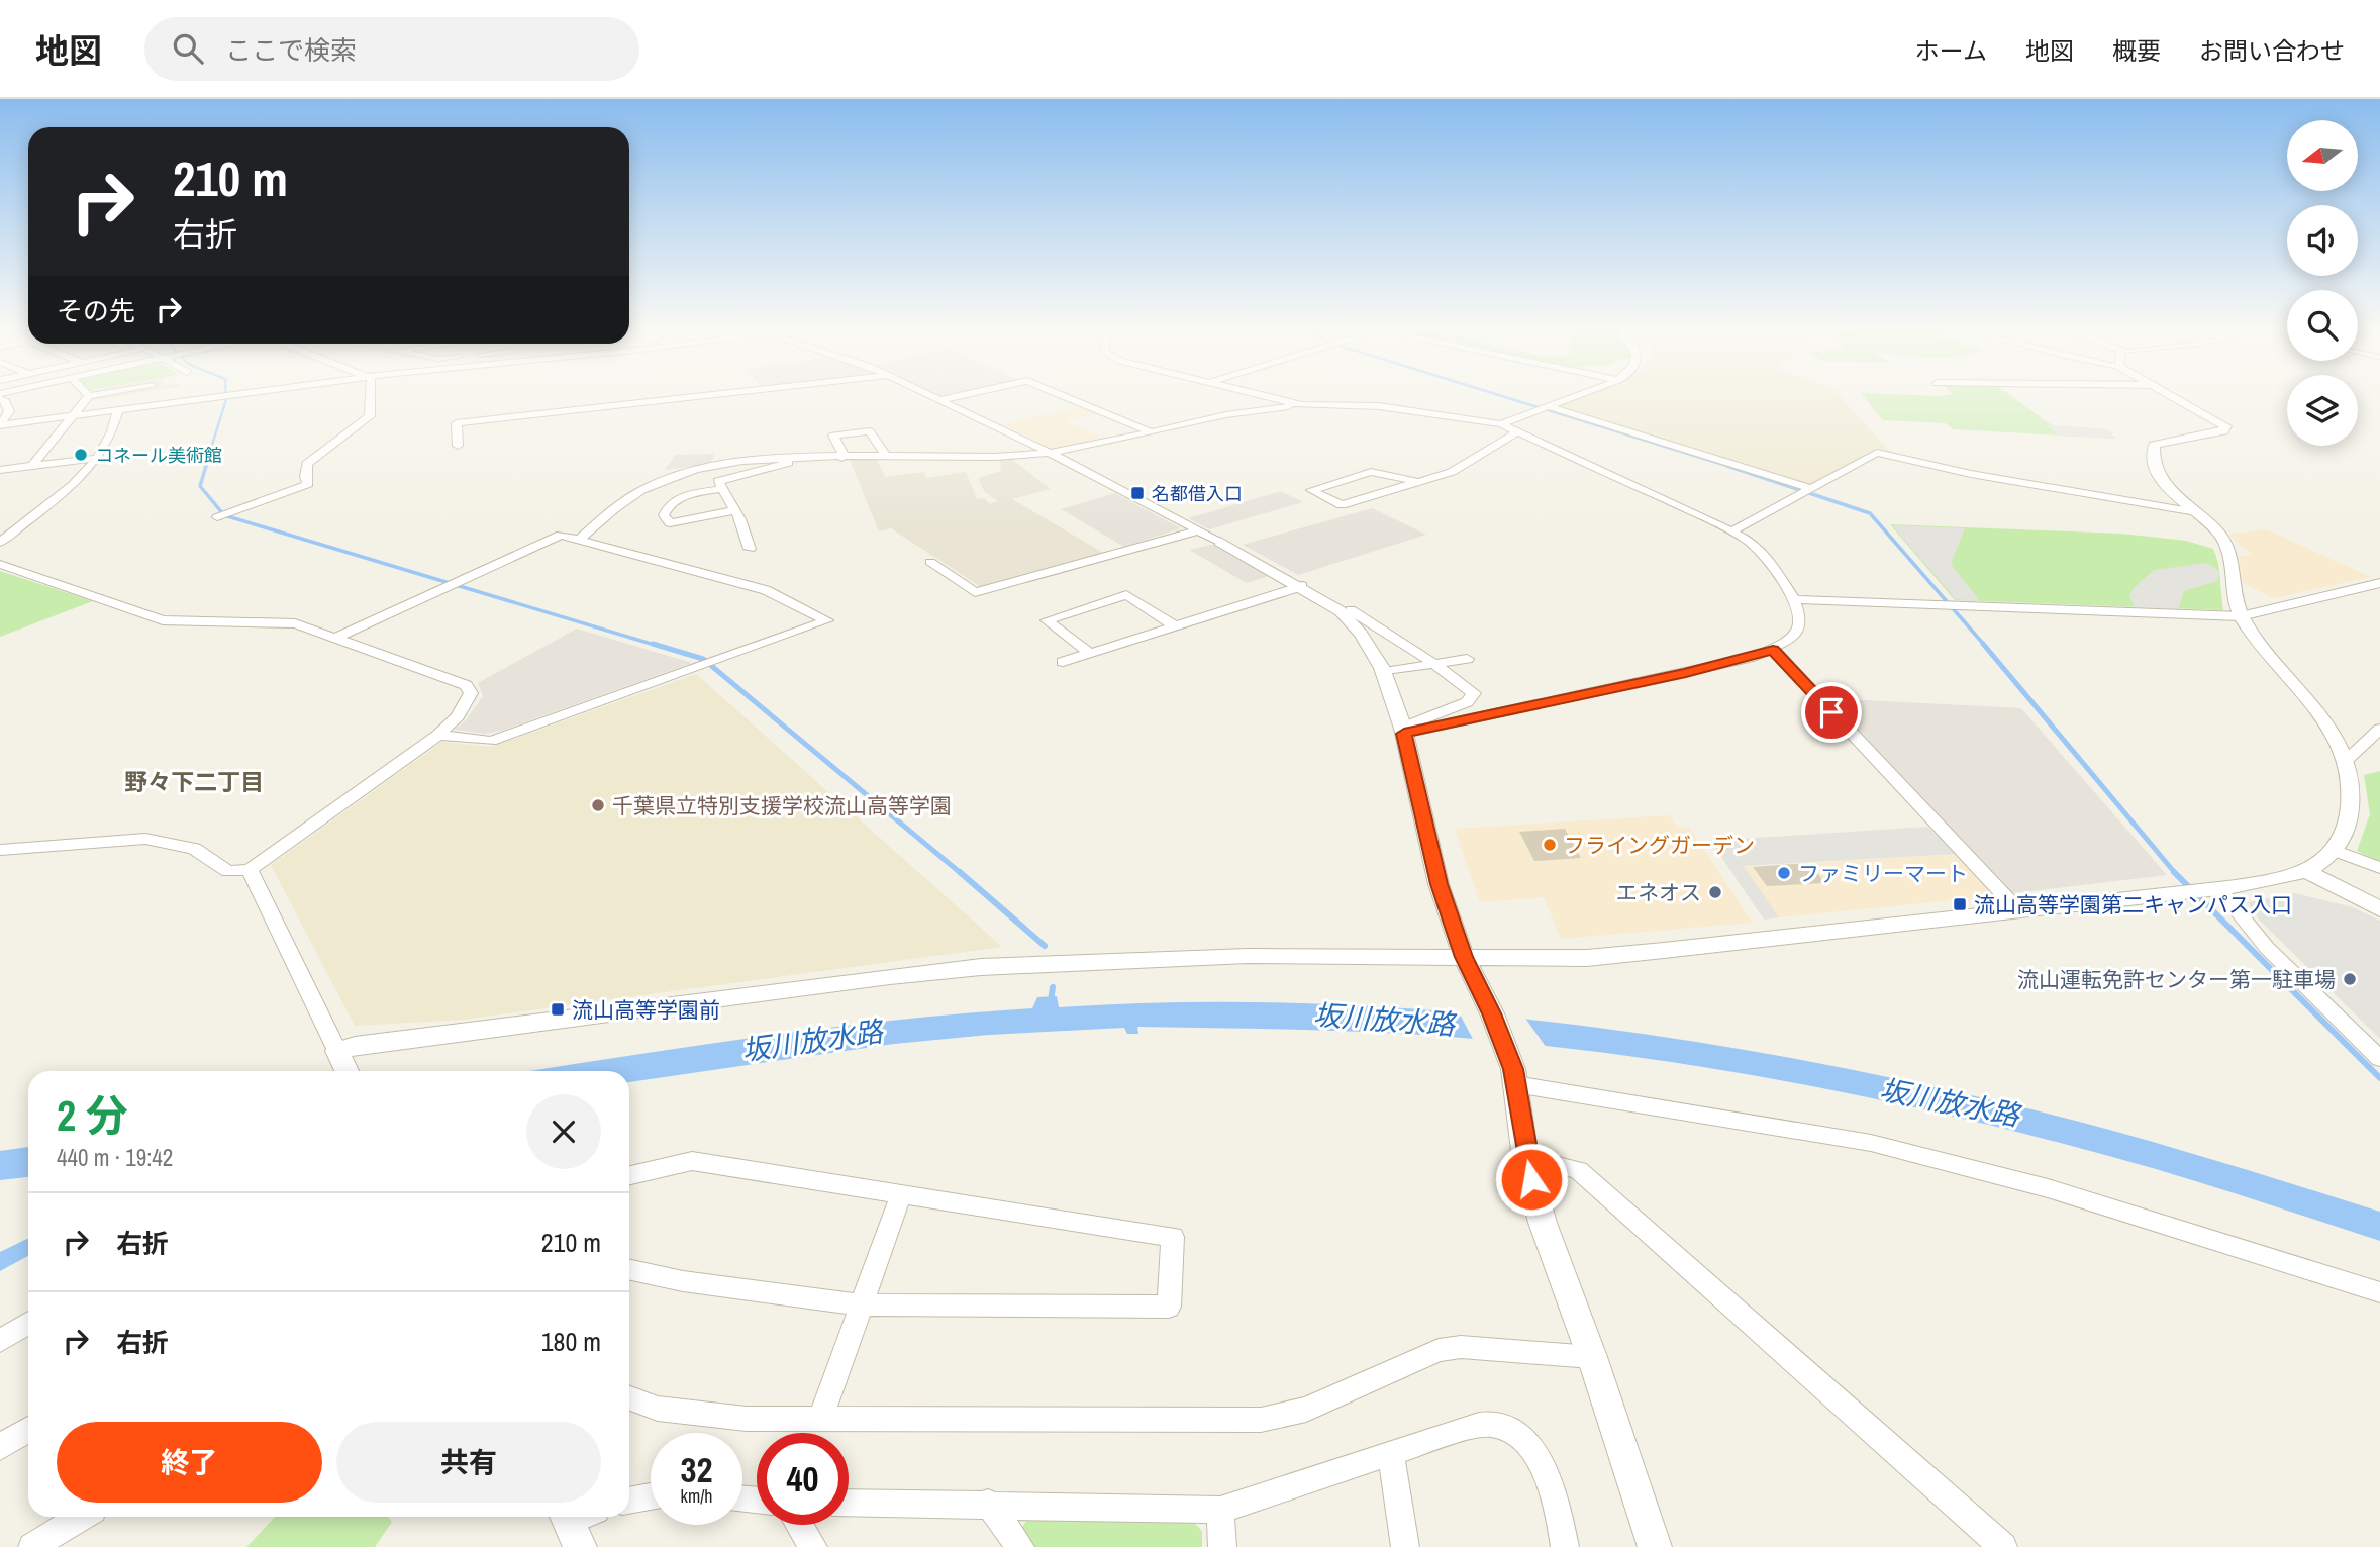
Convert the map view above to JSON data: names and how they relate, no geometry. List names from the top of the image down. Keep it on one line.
{"districts":["野々下二丁目"],"water":["坂川放水路"],"places":{"other":["コネール美術館","千葉県立特別支援学校流山高等学園","フライングガーデン","ファミリーマート","エネオス","流山運転免許センター第一駐車場"],"transit":["名都借入口","流山高等学園第二キャンパス入口","流山高等学園前"]},"north":"left","page":{"header":"地図","search":"ここで検索","nav":["ホーム","地図","概要","お問い合わせ"],"turn":["210 m","右折"],"then":"その先","heading":["2 分","440 m · 19:42"],"list":[{"name":"右折","value":"210 m"},{"name":"右折","value":"180 m"}],"buttons":["終了","共有"],"speed":"32 km/h","limit":"40"}}
